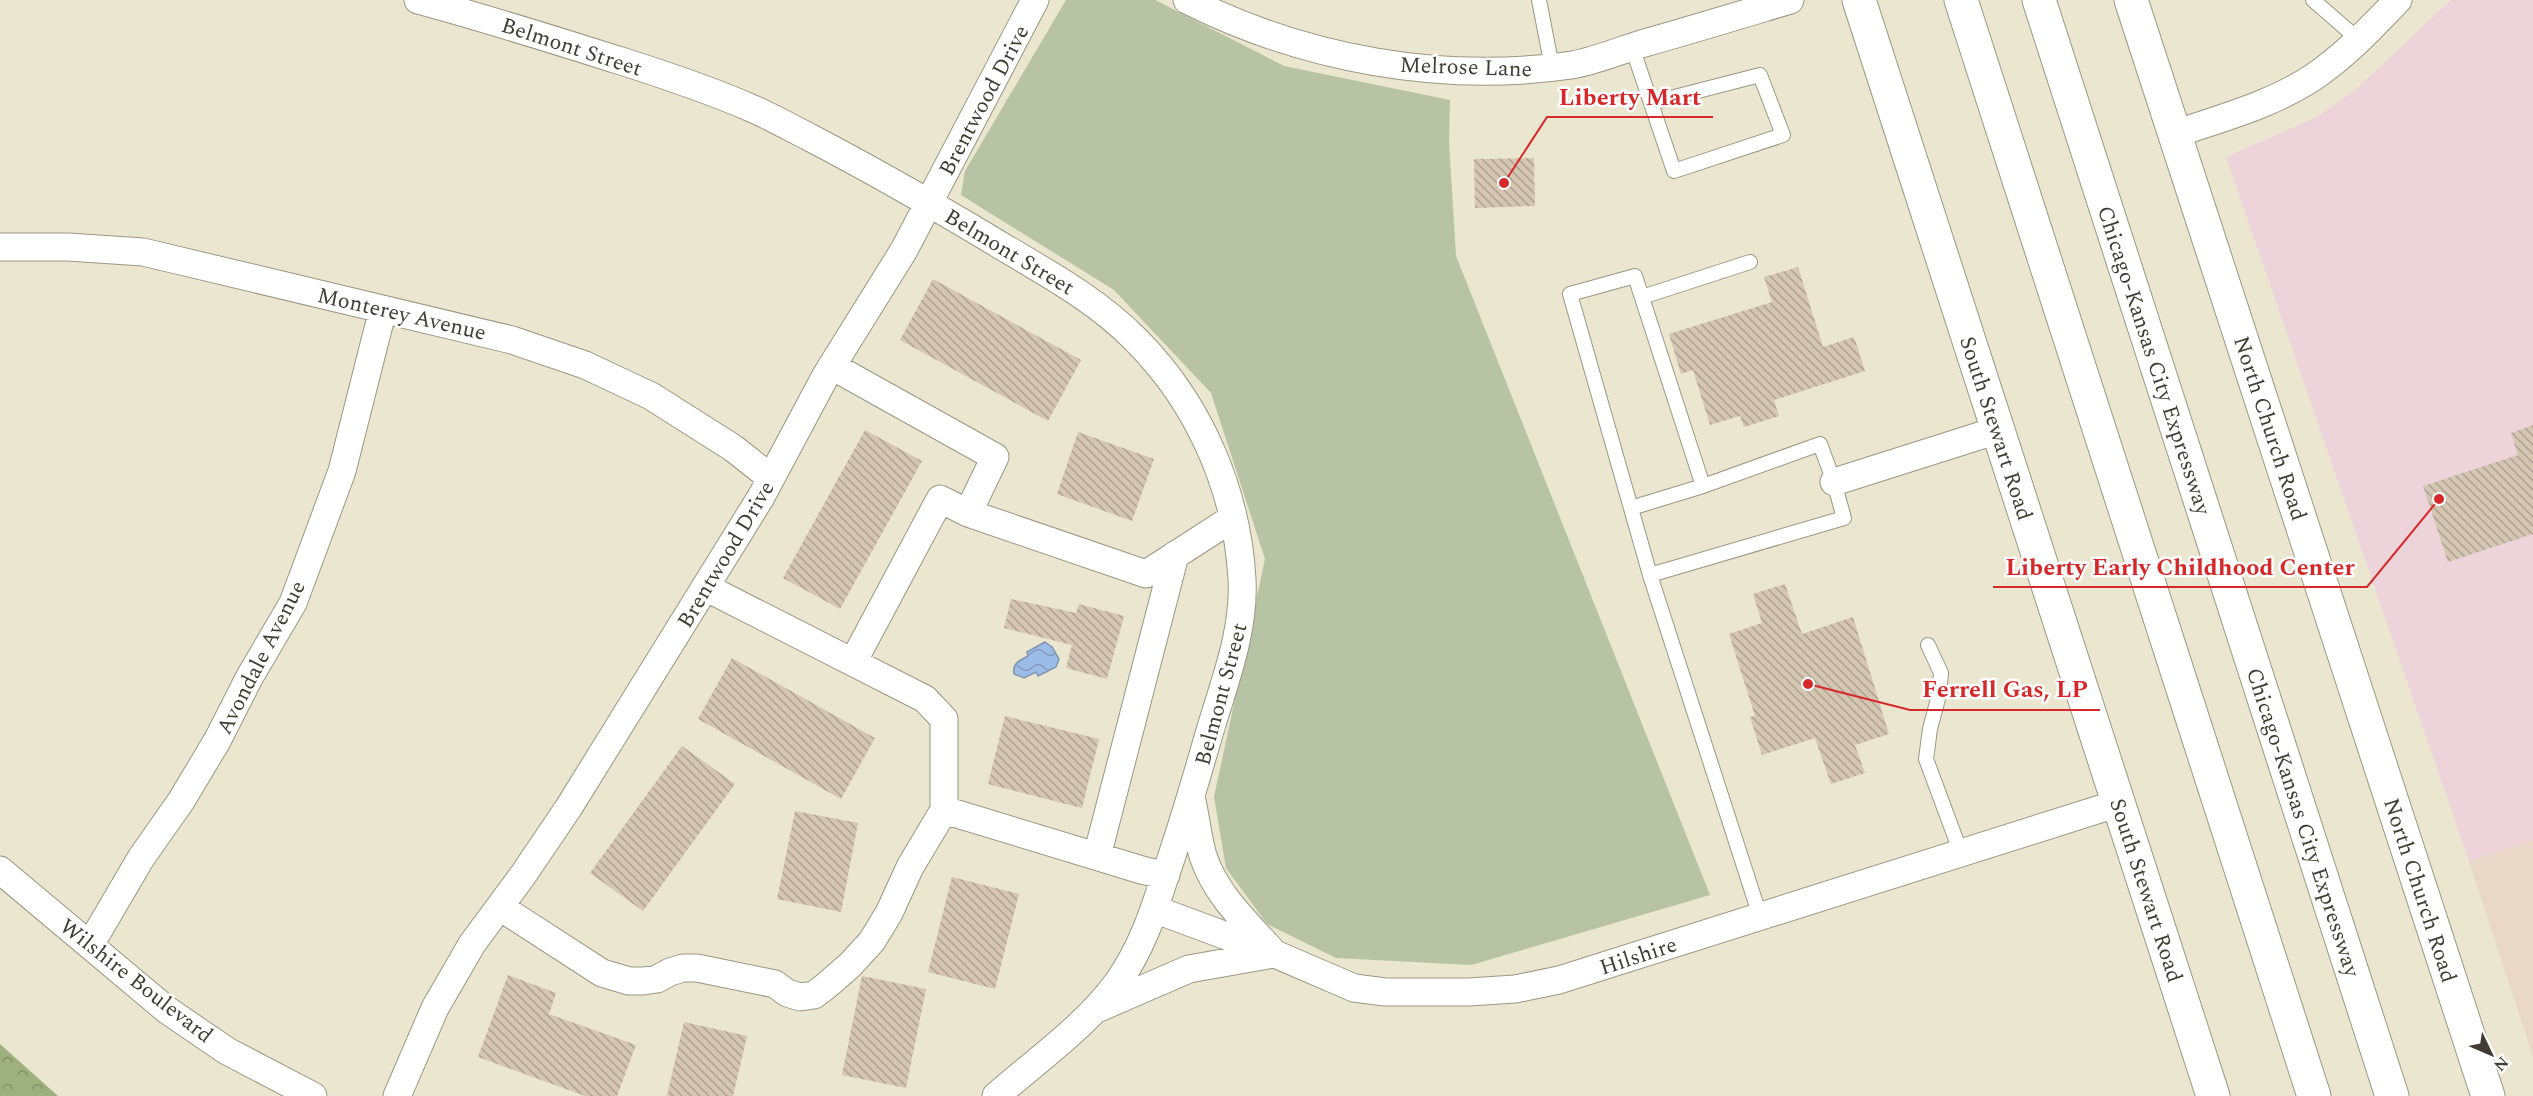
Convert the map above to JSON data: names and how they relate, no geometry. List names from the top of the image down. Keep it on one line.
{"streets":{"main road":["Chicago-Kansas City Expressway","South Stewart Road","North Church Road"],"street":["Belmont Street","Melrose Lane","Brentwood Drive","Monterey Avenue","Avondale Avenue","Hilshire","Wilshire Boulevard"]},"crossings":[["Belmont Street","Brentwood Drive"],["Belmont Street","Hilshire"],["Brentwood Drive","Monterey Avenue"],["Monterey Avenue","Avondale Avenue"],["South Stewart Road","Hilshire"],["Avondale Avenue","Wilshire Boulevard"]],"places":["Liberty Mart","Liberty Early Childhood Center","Ferrell Gas, LP"],"north":"bottom right"}
